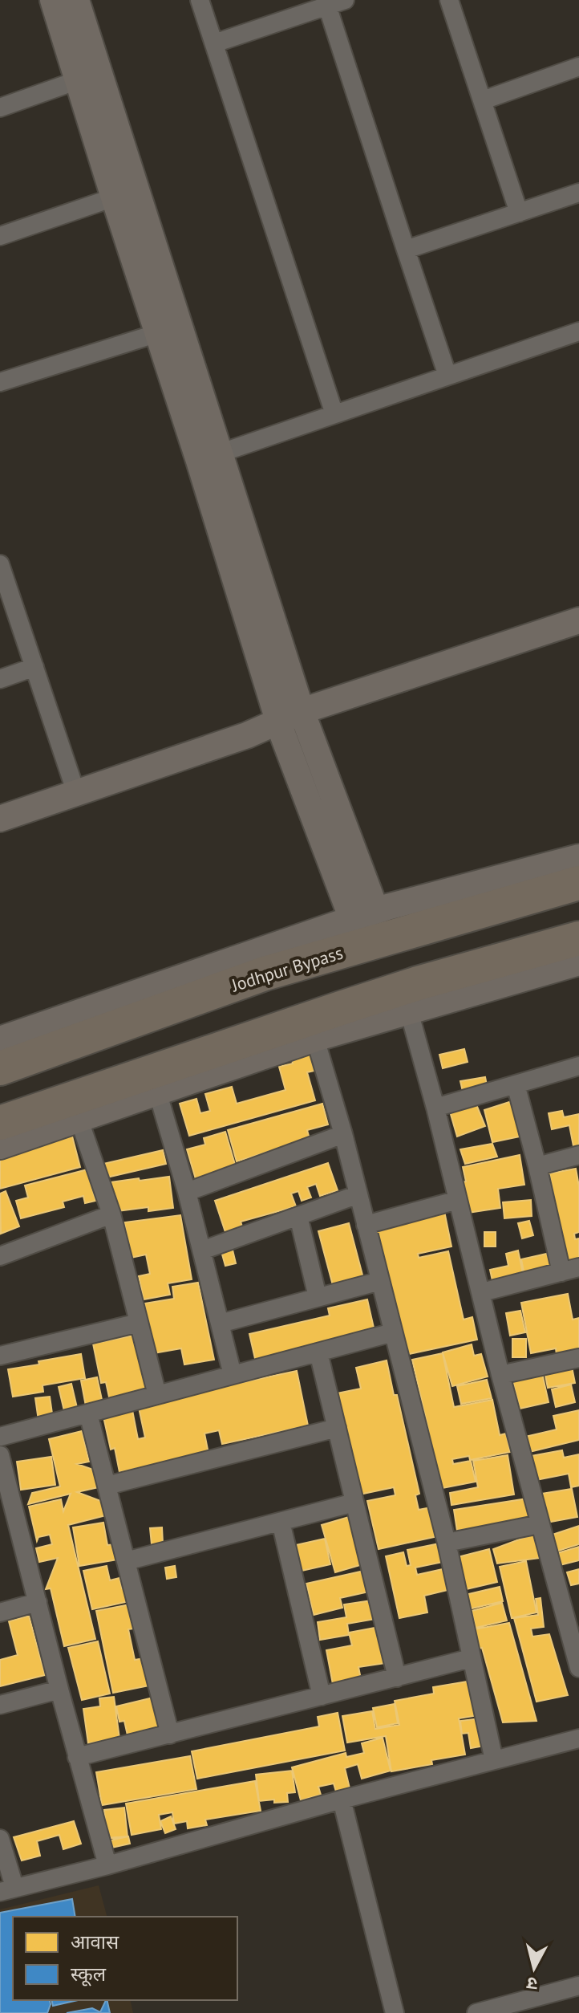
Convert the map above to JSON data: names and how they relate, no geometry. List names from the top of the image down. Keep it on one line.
{"streets":{"highway":["Jodhpur Bypass"]},"legend":["आवास","स्कूल"],"north":"bottom"}
